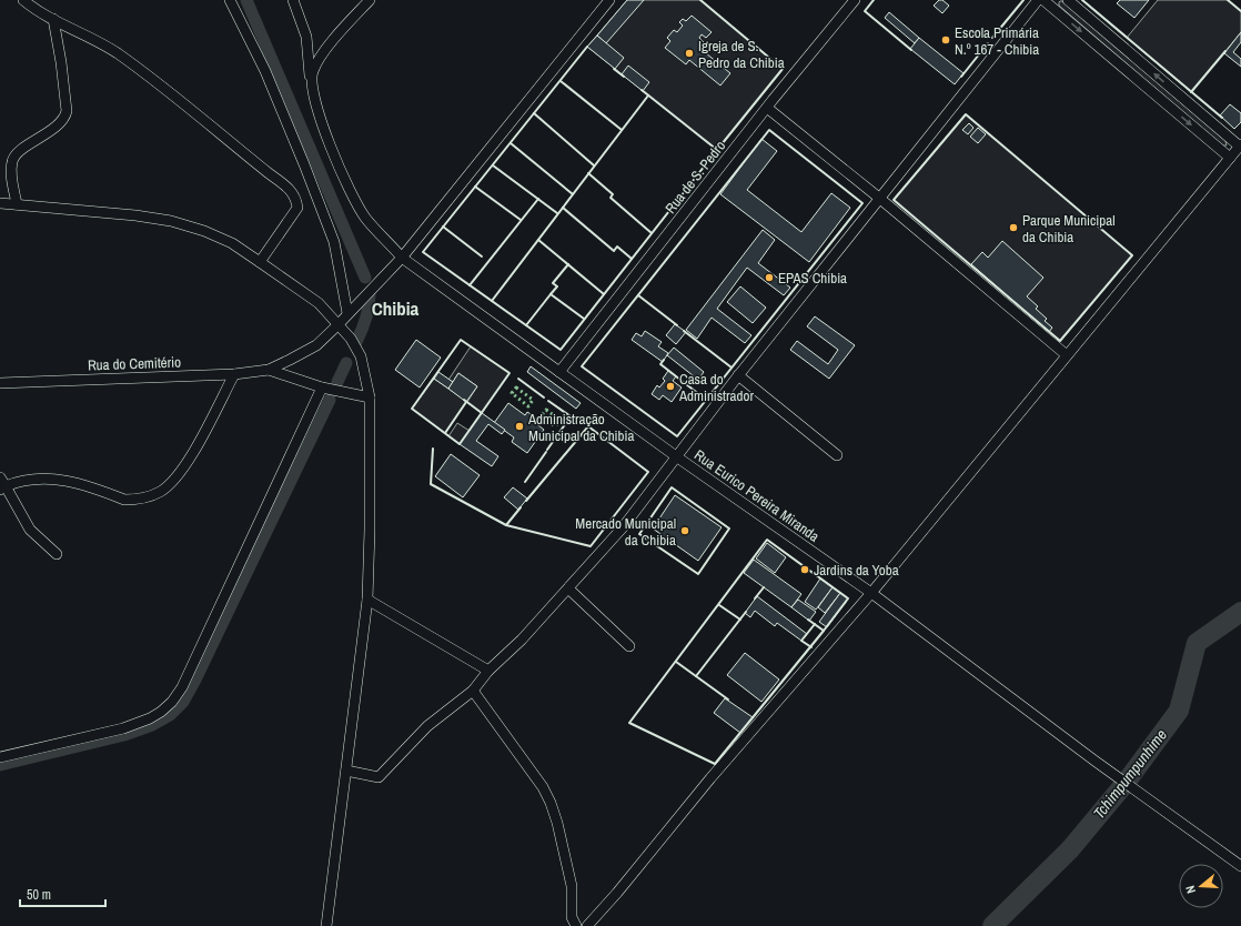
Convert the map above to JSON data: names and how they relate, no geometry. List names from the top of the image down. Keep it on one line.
{"streets":{"street":["Rua de S. Pedro","Rua do Cemitério","Rua Eurico Pereira Miranda"]},"crossings":[["Rua de S. Pedro","Rua Eurico Pereira Miranda"]],"districts":["Chibia"],"water":["Tchimpumpunhime"],"places":["Escola Primária N.º 167 - Chibia","Igreja de S. Pedro da Chibia","Parque Municipal da Chibia","EPAS Chibia","Casa do Administrador","Administração Municipal da Chibia","Mercado Municipal da Chibia","Jardins da Yoba"],"scale_bar":"50 m","north":"left"}
